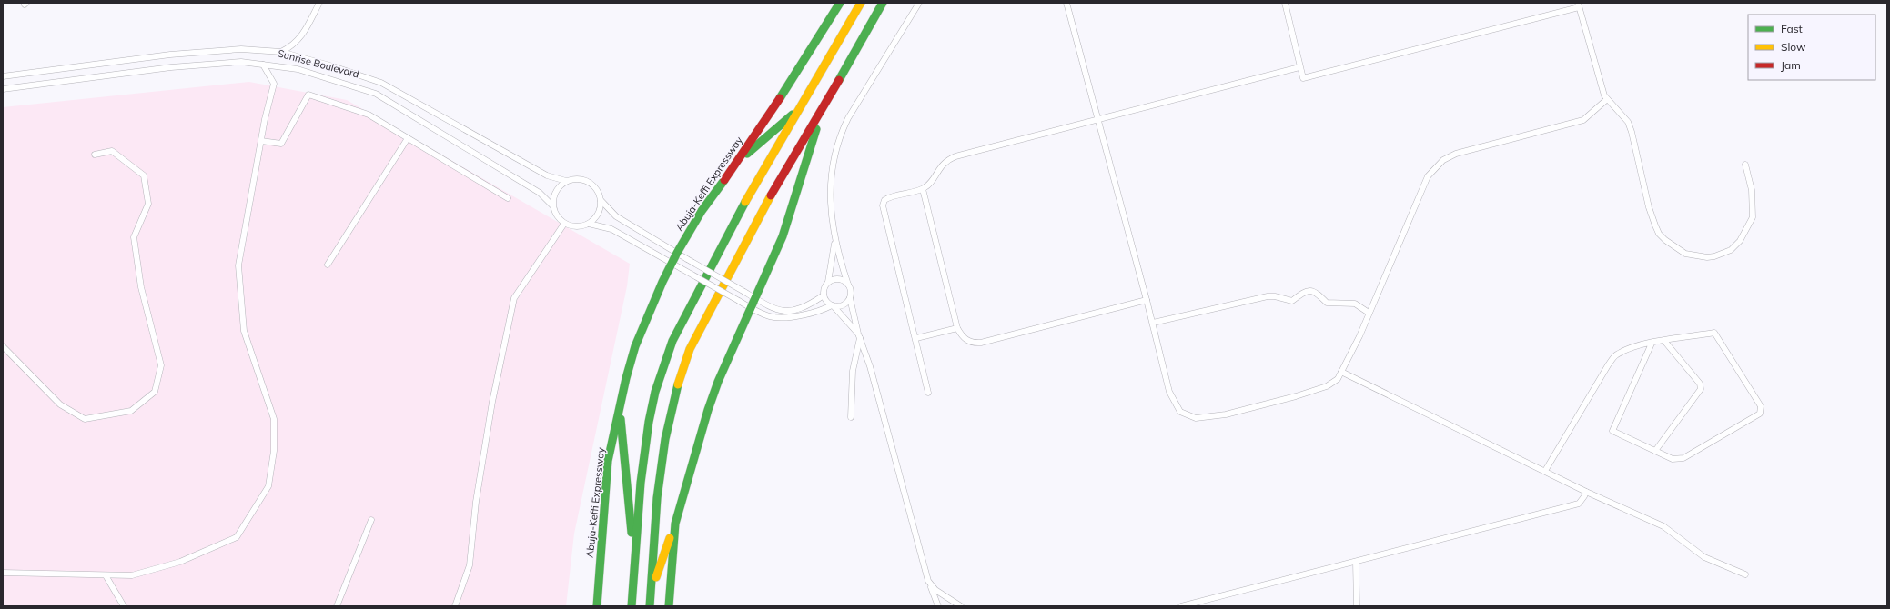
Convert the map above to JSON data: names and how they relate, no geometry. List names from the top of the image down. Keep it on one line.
{"streets":{"highway":["Abuja-Keffi Expressway"],"street":["Sunrise Boulevard"]},"legend":["Fast","Slow","Jam"]}
